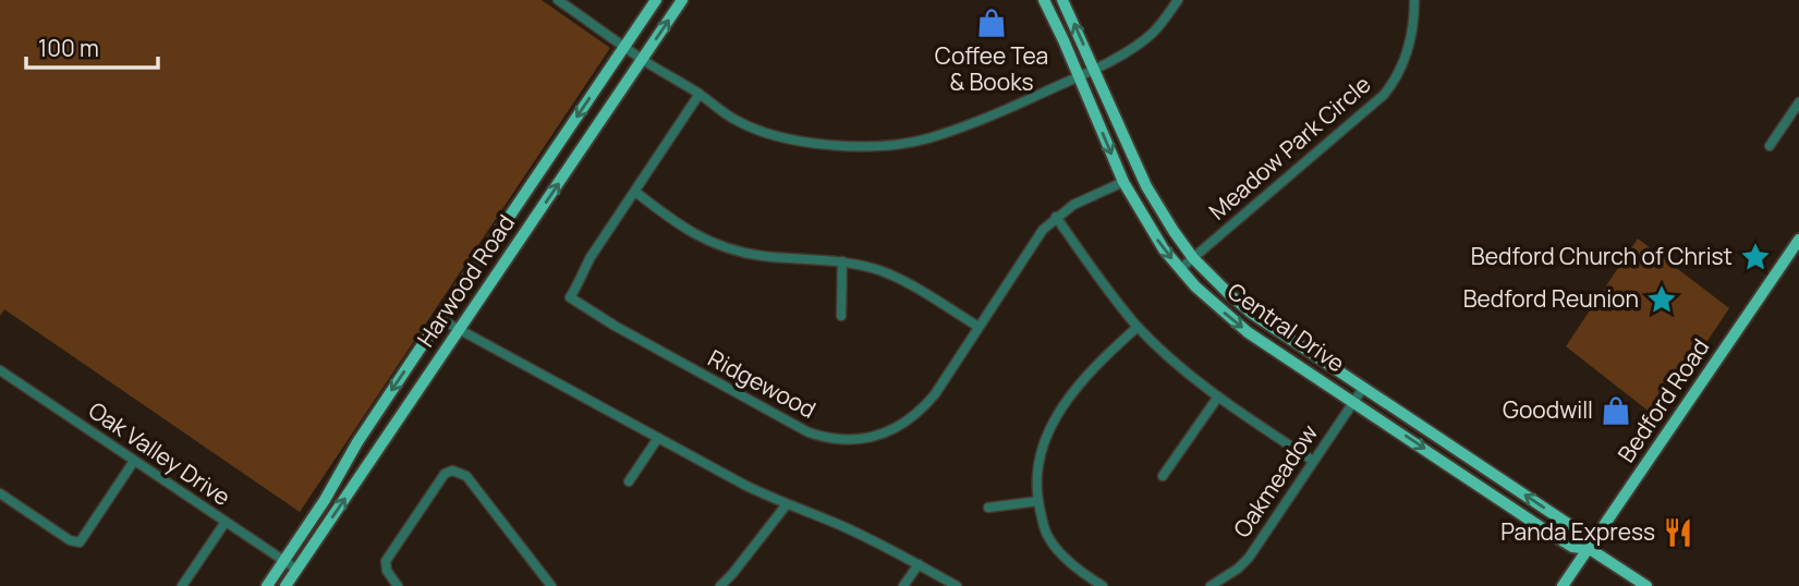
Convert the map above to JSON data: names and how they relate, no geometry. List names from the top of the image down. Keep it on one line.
{"streets":{"main road":["Harwood Road","Central Drive","Bedford Road"],"street":["Meadow Park Circle","Ridgewood","Oak Valley Drive","Oakmeadow"]},"crossings":[["Meadow Park Circle","Central Drive"],["Harwood Road","Oak Valley Drive"],["Central Drive","Ridgewood"],["Central Drive","Bedford Road"],["Central Drive","Oakmeadow"]],"places":{"shop":["Coffee Tea & Books","Goodwill"],"place":["Bedford Church of Christ","Bedford Reunion"],"restaurant":["Panda Express"]},"scale_bar":"100 m"}
